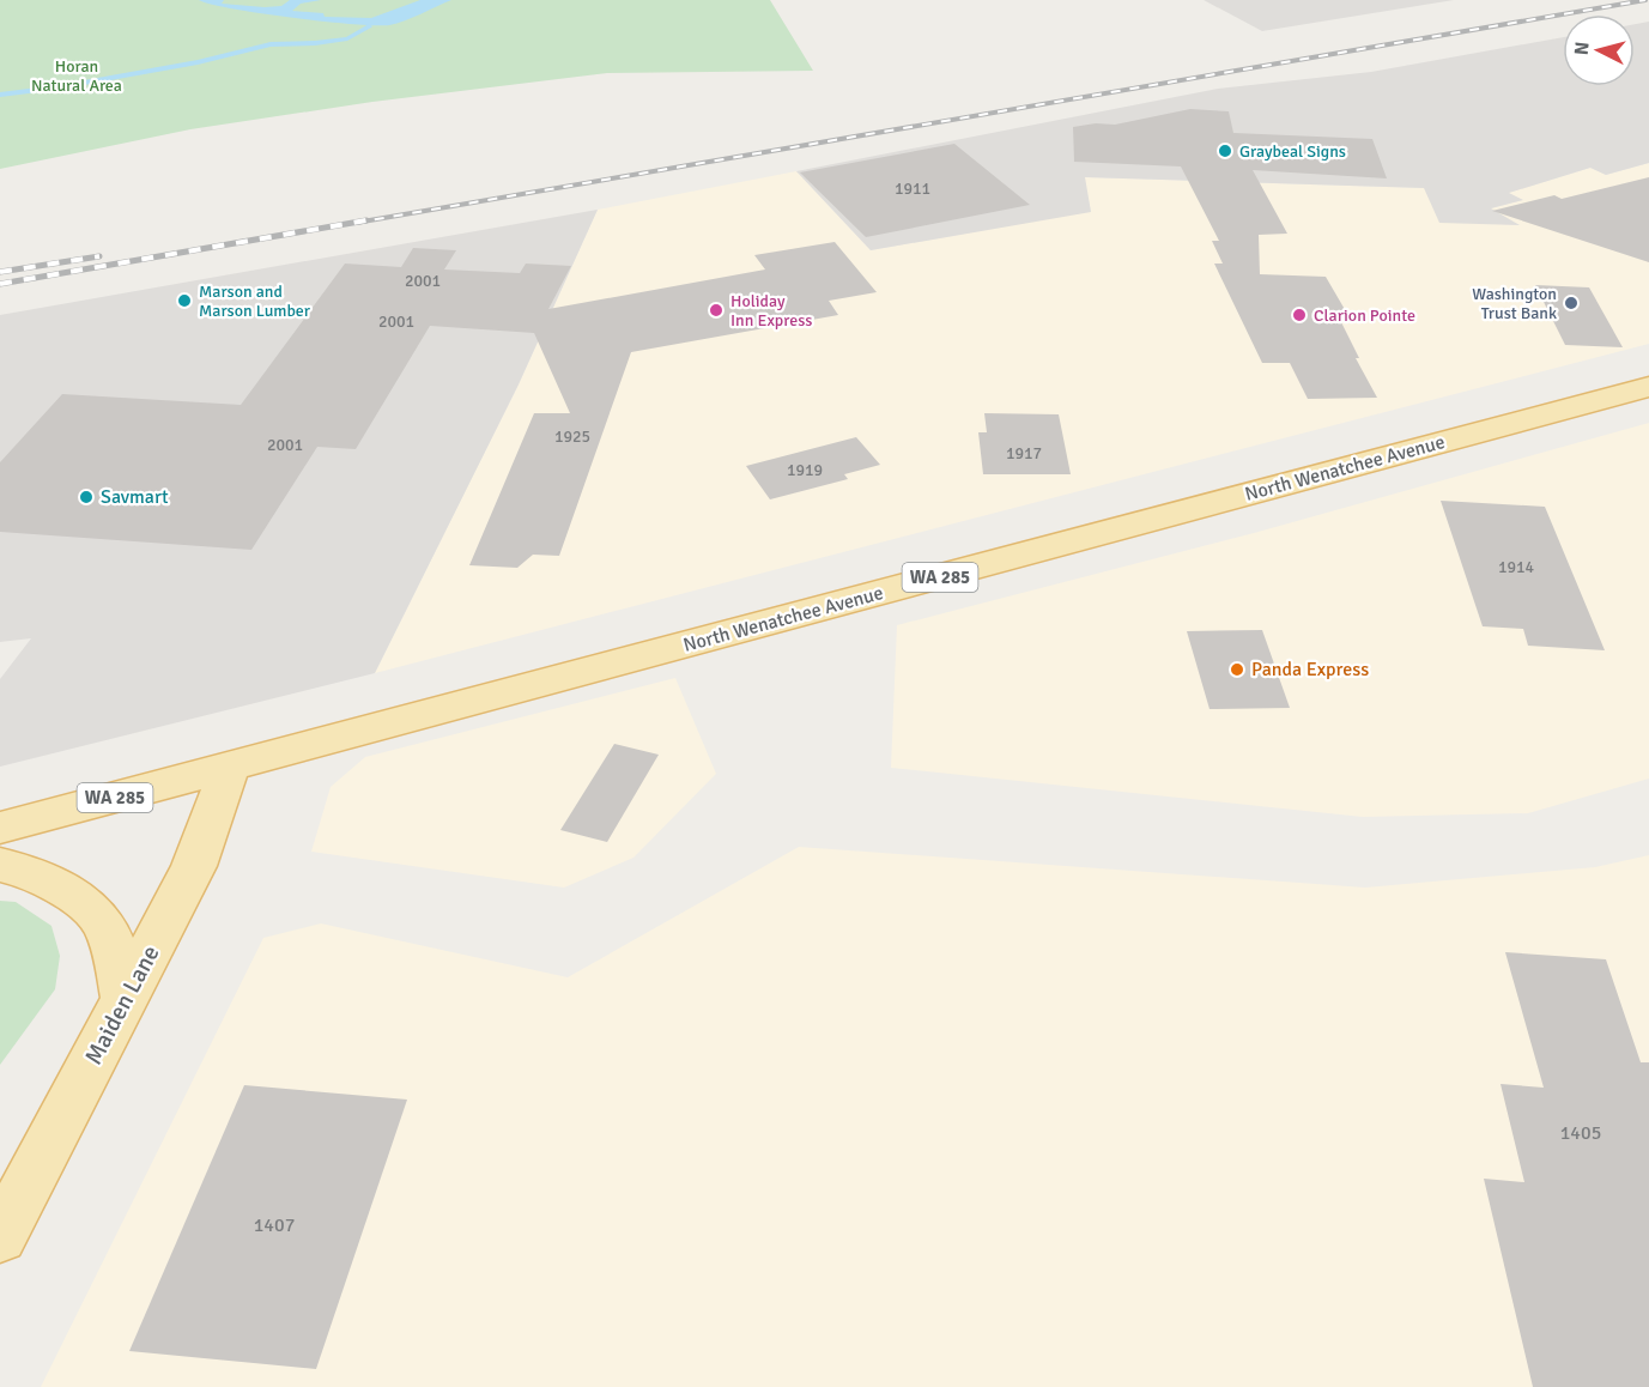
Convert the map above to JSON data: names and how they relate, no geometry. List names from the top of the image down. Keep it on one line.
{"streets":{"main road":["North Wenatchee Avenue","WA 285","Maiden Lane"]},"crossings":[["North Wenatchee Avenue","Maiden Lane"]],"parks":["Horan Natural Area"],"places":["Graybeal Signs","Marson and Marson Lumber","Washington Trust Bank","Holiday Inn Express","Clarion Pointe","Savmart","Panda Express"],"house_numbers":["1911","2001","2001","1925","2001","1917","1919","1914","1405","1407"],"north":"left"}
